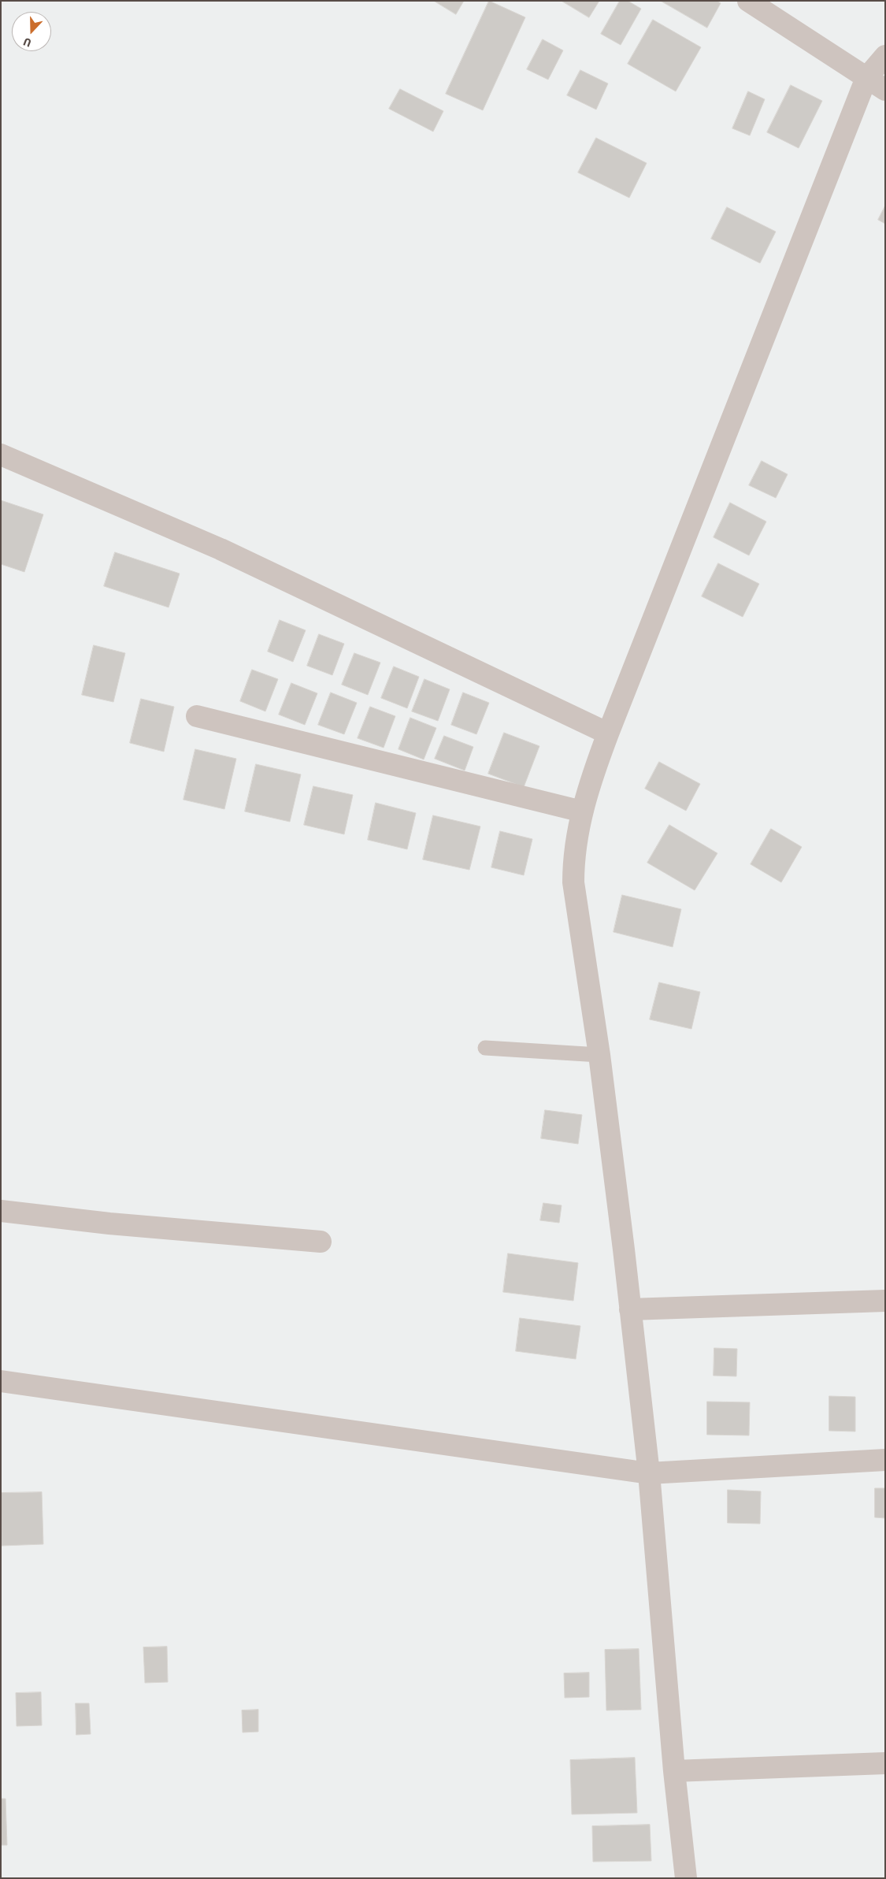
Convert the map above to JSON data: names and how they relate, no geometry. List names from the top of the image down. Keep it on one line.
{"north":"bottom"}
